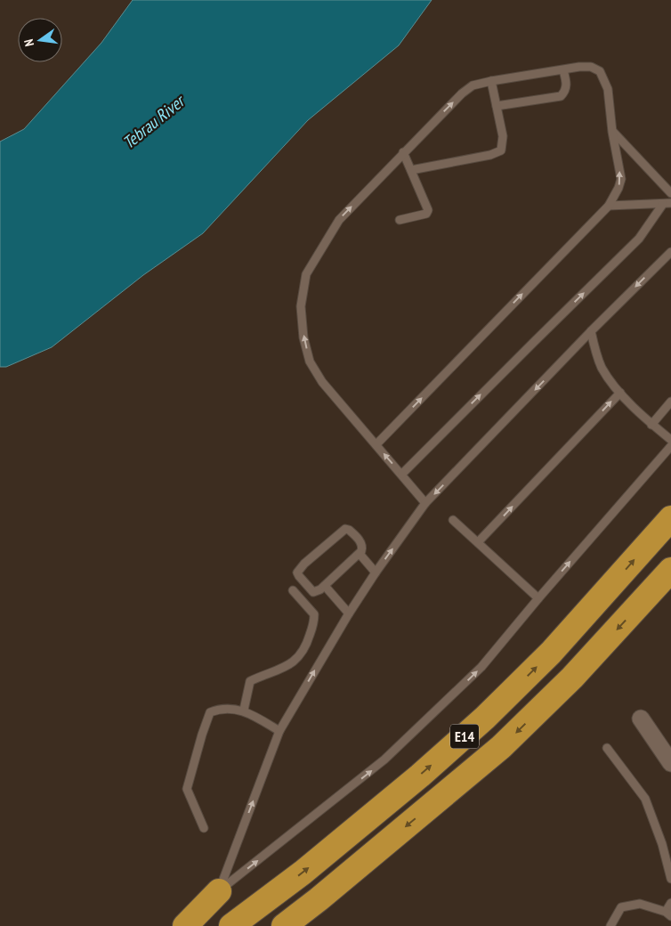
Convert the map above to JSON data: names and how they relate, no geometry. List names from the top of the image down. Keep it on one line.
{"streets":{"highway":["E14"]},"water":["Tebrau River"],"north":"left"}
